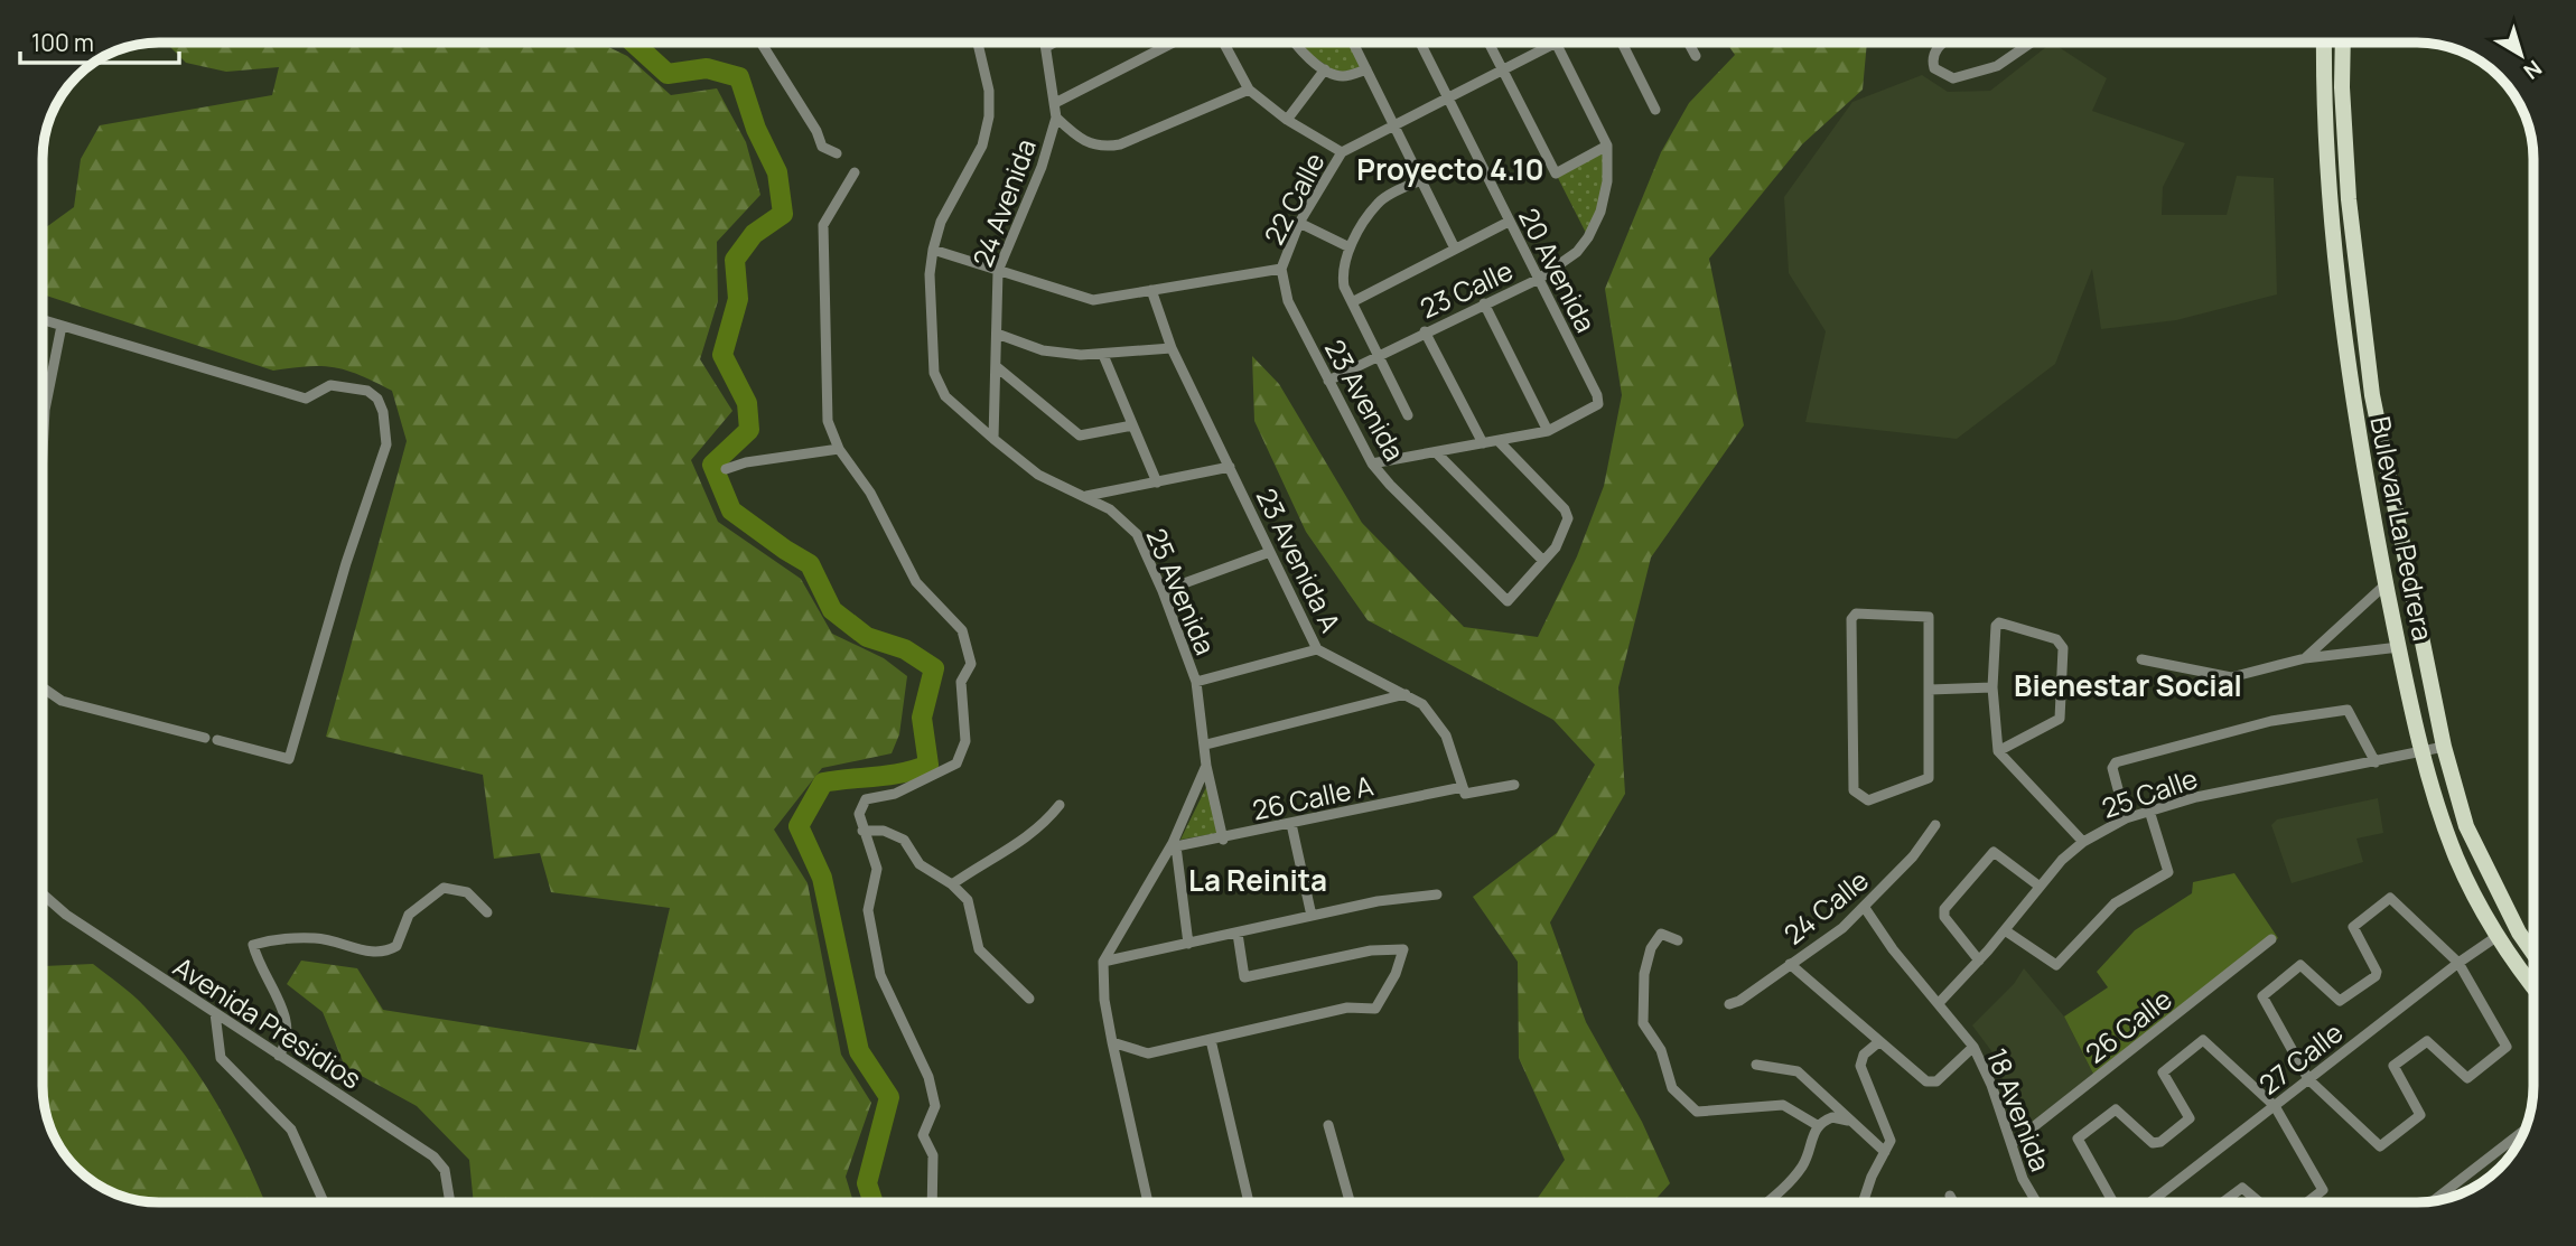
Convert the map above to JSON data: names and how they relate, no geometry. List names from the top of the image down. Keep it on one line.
{"streets":{"main road":["Bulevar La Pedrera"],"street":["22 Calle","24 Avenida","20 Avenida","23 Calle","23 Avenida","23 Avenida A","25 Avenida","25 Calle","26 Calle A","24 Calle","Avenida Presidios","26 Calle","27 Calle","18 Avenida"]},"crossings":[["22 Calle","24 Avenida"],["22 Calle","20 Avenida"],["22 Calle","23 Avenida"],["22 Calle","23 Avenida A"],["22 Calle","25 Avenida"],["24 Avenida","25 Avenida"],["20 Avenida","23 Calle"],["23 Calle","23 Avenida"],["Bulevar La Pedrera","25 Calle"],["Bulevar La Pedrera","27 Calle"],["23 Avenida A","26 Calle A"],["25 Avenida","26 Calle A"],["25 Calle","18 Avenida"],["24 Calle","18 Avenida"],["26 Calle","18 Avenida"]],"districts":["Proyecto 4.10","Bienestar Social","La Reinita"],"scale_bar":"100 m","north":"bottom right"}
